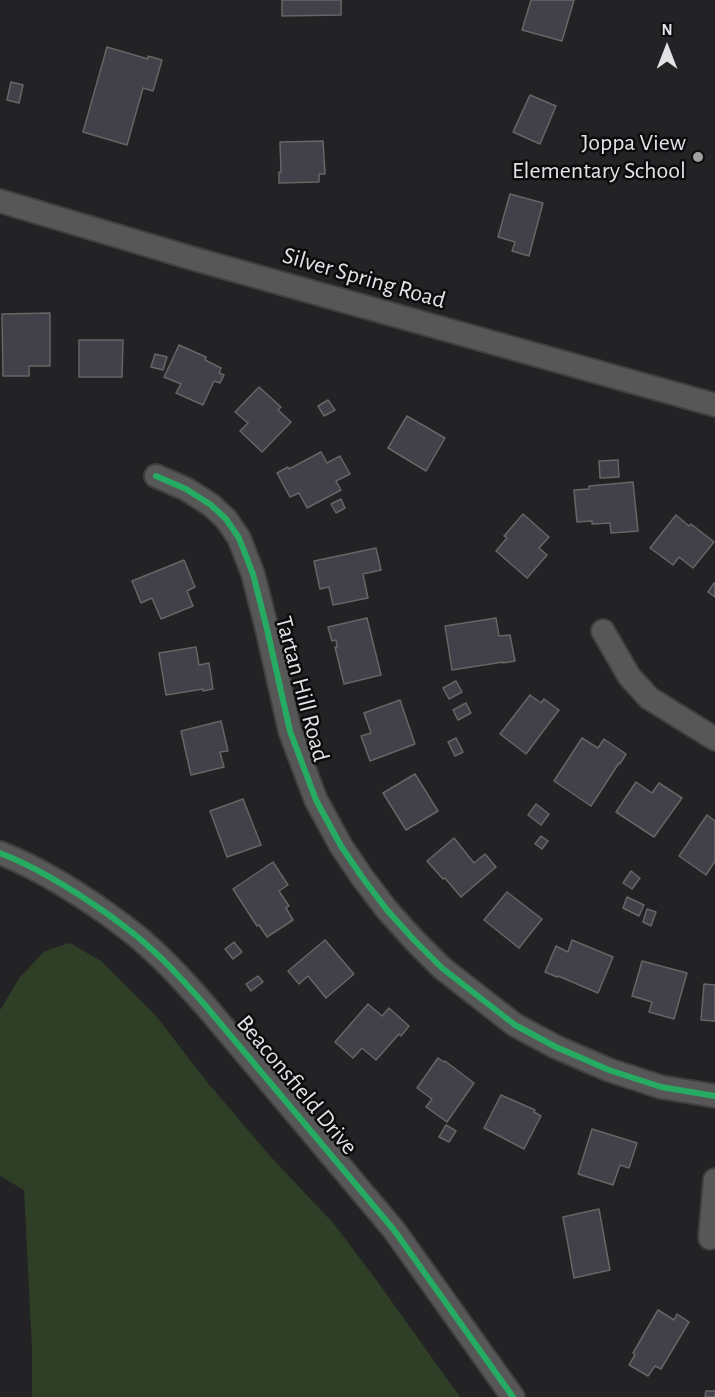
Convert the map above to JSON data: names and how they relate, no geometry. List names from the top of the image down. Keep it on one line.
{"streets":{"street":["Silver Spring Road","Tartan Hill Road","Beaconsfield Drive"]},"places":["Joppa View Elementary School"],"north":"top"}
